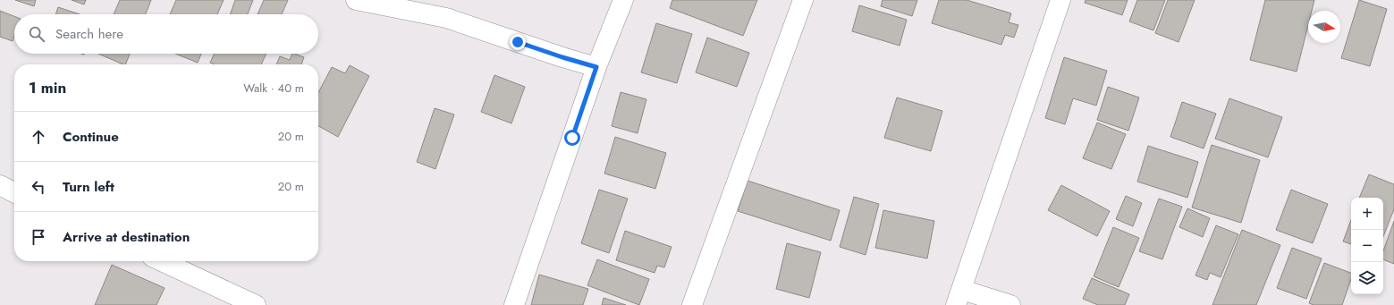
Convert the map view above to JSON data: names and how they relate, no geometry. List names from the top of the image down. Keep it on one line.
{"north":"right","page":{"search":"Search here","heading":["1 min","Walk · 40 m"],"list":[["Continue","20 m"],["Turn left","20 m"],"Arrive at destination"],"map_buttons":["+","−"]}}
